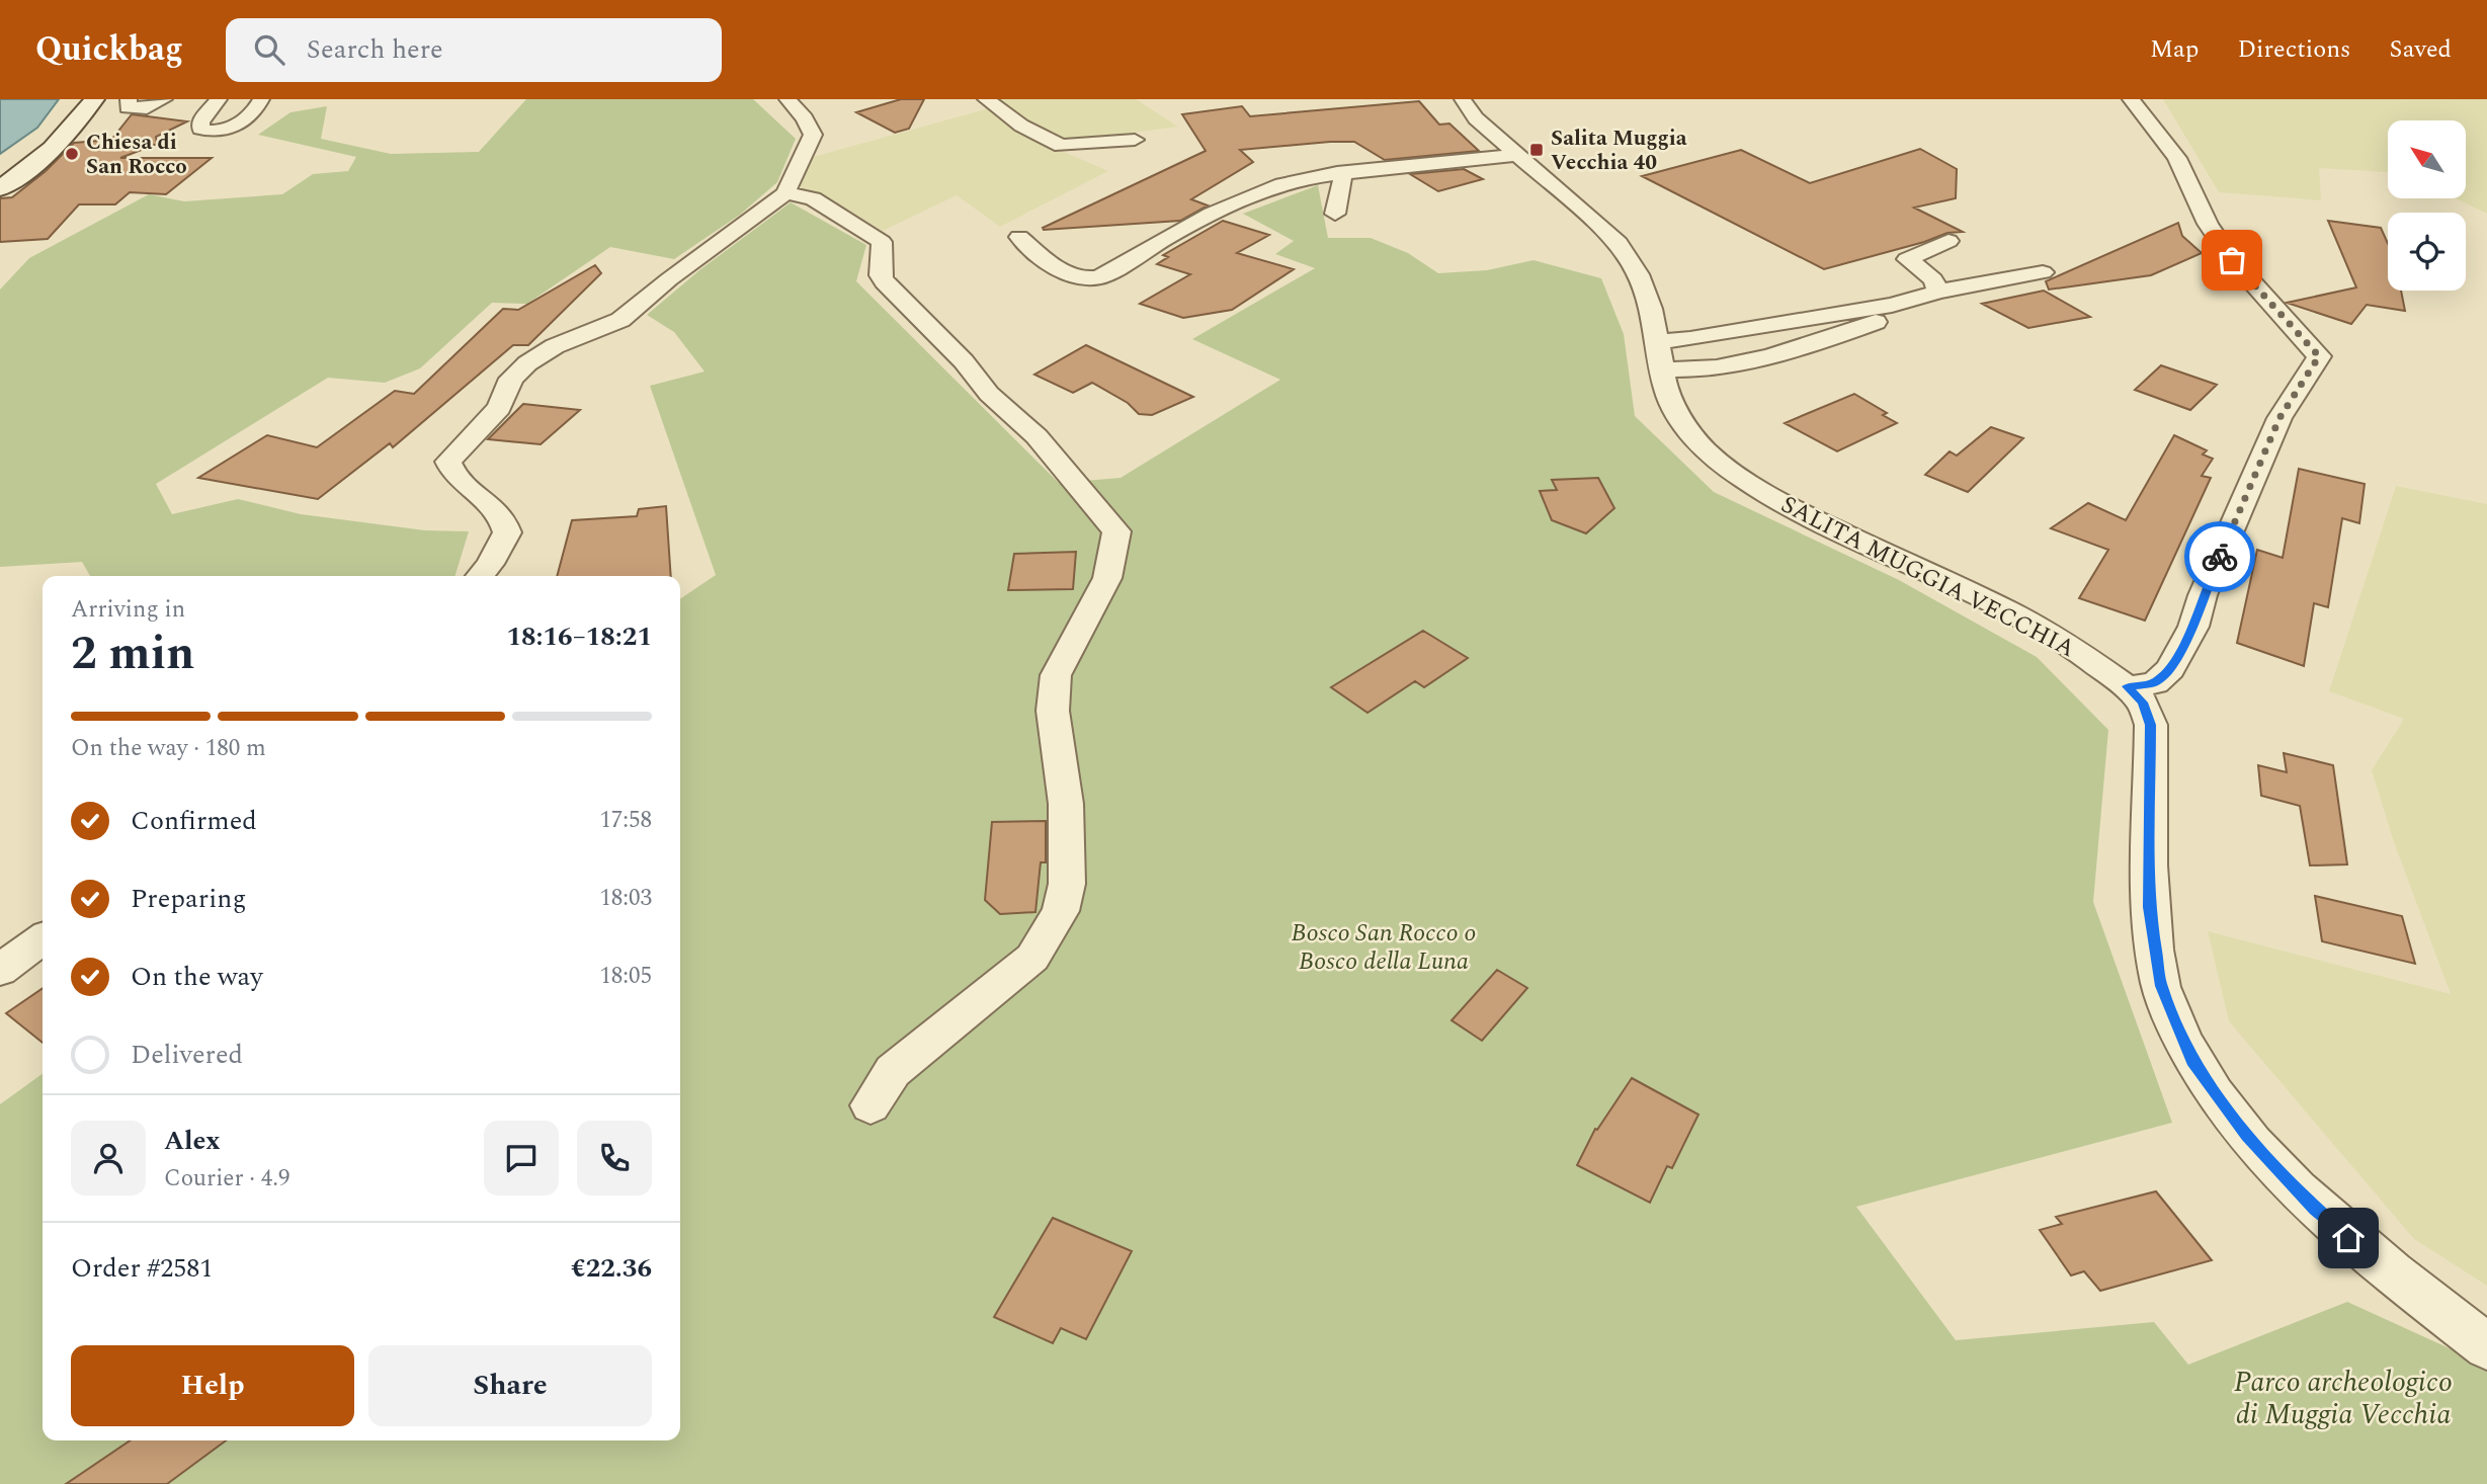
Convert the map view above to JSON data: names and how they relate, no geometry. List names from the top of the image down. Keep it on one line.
{"streets":{"street":["SALITA MUGGIA VECCHIA"]},"parks":["Bosco San Rocco o Bosco della Luna","Parco archeologico di Muggia Vecchia"],"places":{"transit":["Salita Muggia Vecchia 40"],"other":["Chiesa di San Rocco"]},"north":"top left","page":{"header":"Quickbag","search":"Search here","nav":["Map","Directions","Saved"],"heading":["2 min","Arriving in","18:16–18:21"],"panel":["Alex","Courier · 4.9","Order #2581","€22.36"],"bar":"On the way · 180 m","list":[["Confirmed","17:58"],["Preparing","18:03"],["On the way","18:05"],"Delivered"],"buttons":["Help","Share"]}}
